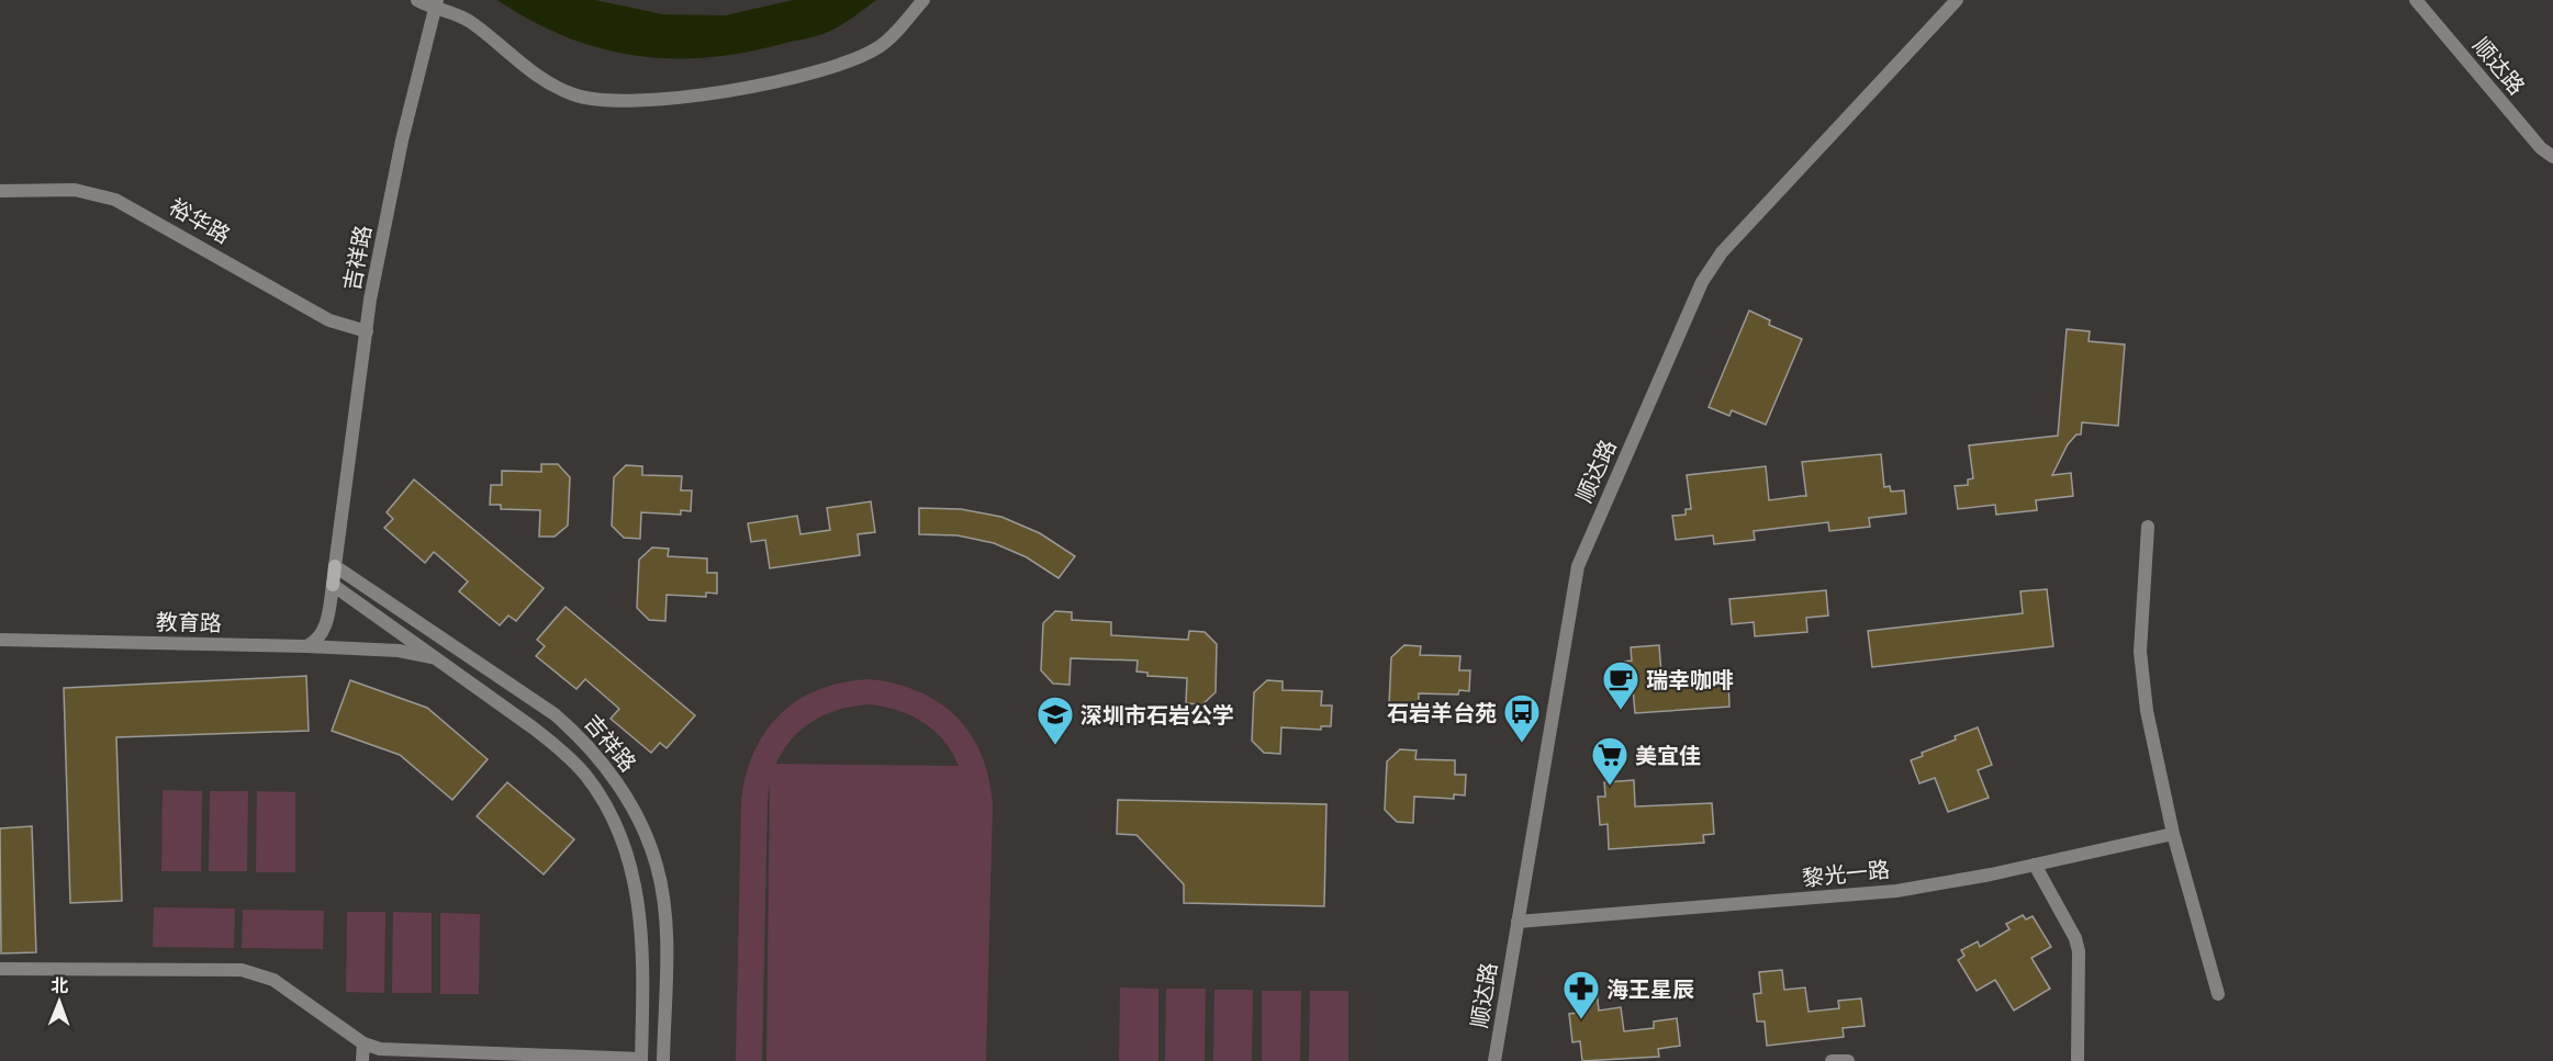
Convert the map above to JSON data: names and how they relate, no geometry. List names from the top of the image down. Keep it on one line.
{"streets":{"main road":["吉祥路"],"street":["顺达路","裕华路","教育路","黎光一路"]},"crossings":[["顺达路","黎光一路"],["裕华路","吉祥路"],["吉祥路","教育路"]],"places":{"cafe":["瑞幸咖啡"],"bus stop":["石岩羊台苑"],"school or university":["深圳市石岩公学"],"supermarket":["美宜佳"],"pharmacy":["海王星辰"]},"north":"top"}
